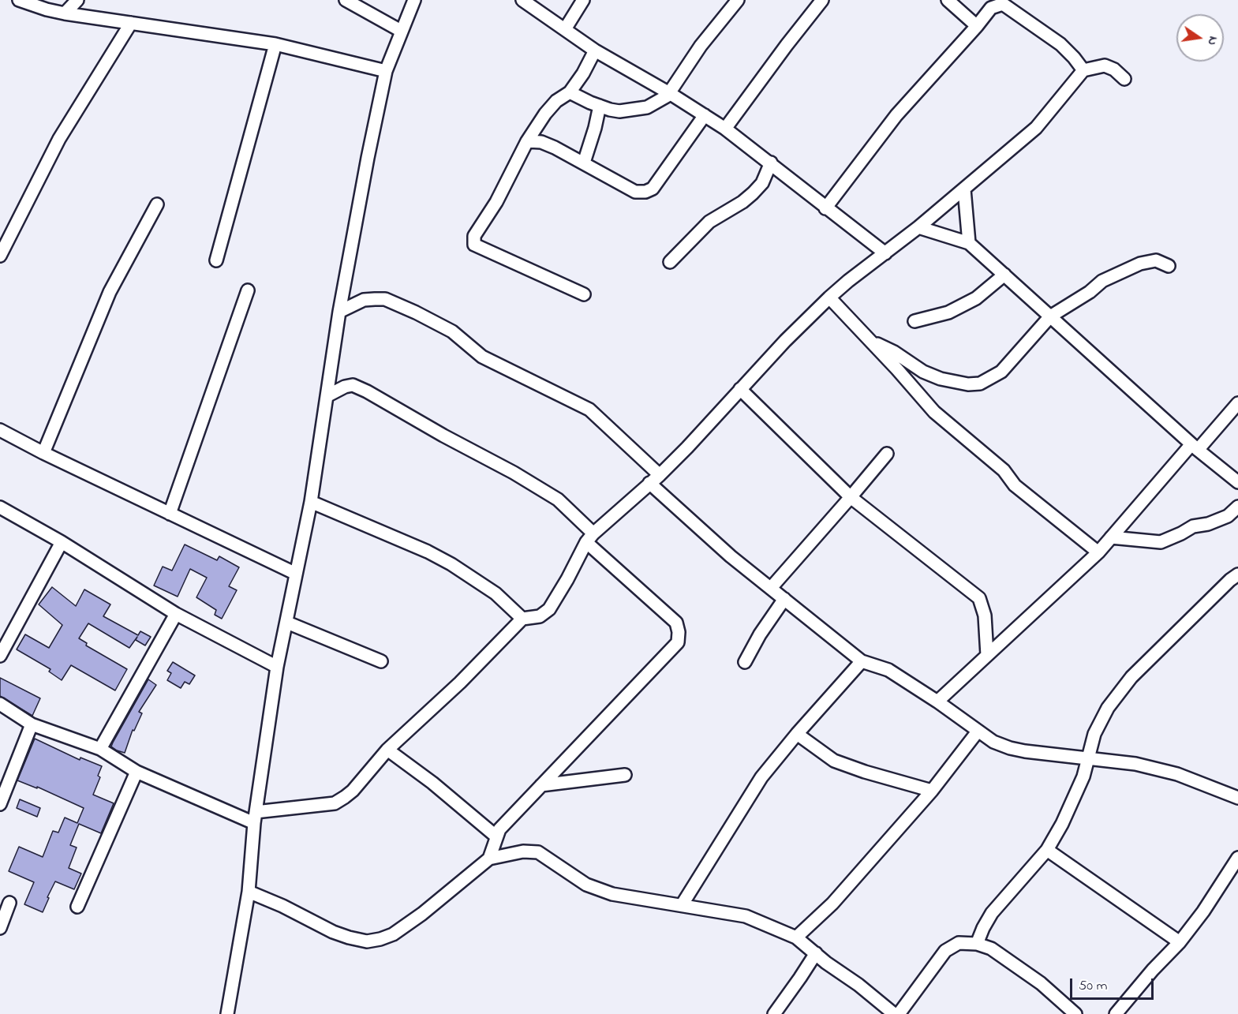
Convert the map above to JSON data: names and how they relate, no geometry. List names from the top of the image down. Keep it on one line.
{"scale_bar":"50 m","north":"right"}
